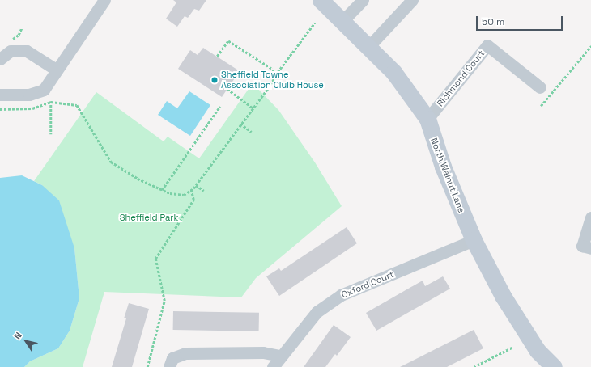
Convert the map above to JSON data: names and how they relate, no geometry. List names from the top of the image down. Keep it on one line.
{"streets":{"street":["Richmond Court","North Walnut Lane","Oxford Court"]},"crossings":[["Richmond Court","North Walnut Lane"],["North Walnut Lane","Oxford Court"]],"parks":["Sheffield Park"],"places":["Sheffield Towne Association Clulb House"],"scale_bar":"50 m","north":"top left"}
